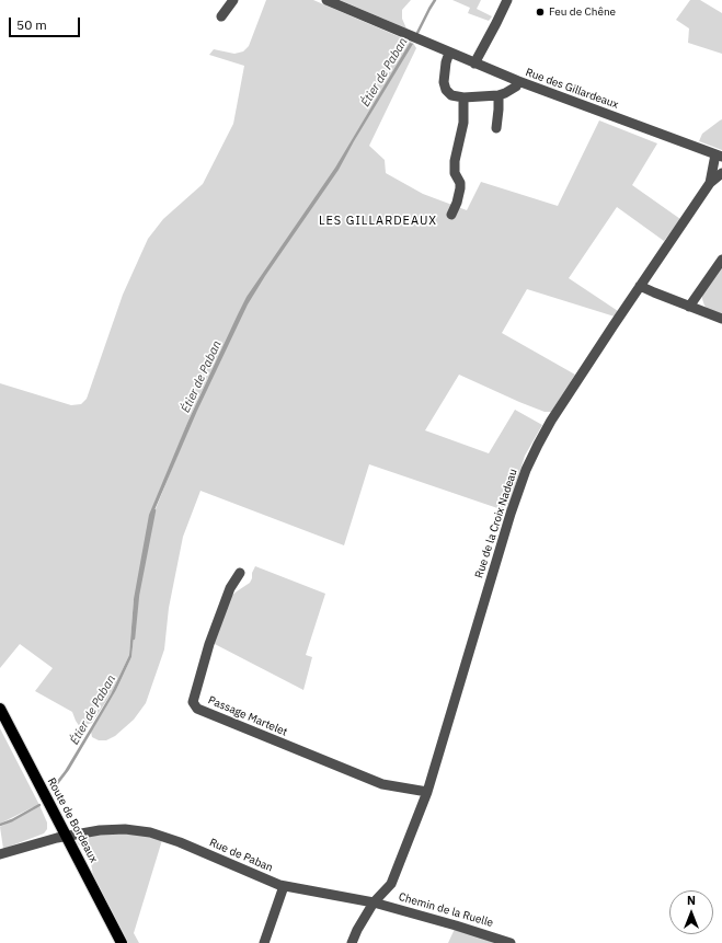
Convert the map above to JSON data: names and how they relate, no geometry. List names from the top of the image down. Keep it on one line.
{"streets":{"main road":["Route de Bordeaux"],"street":["Rue des Gillardeaux","Rue de la Croix Nadeau","Passage Martelet","Rue de Paban","Chemin de la Ruelle"]},"crossings":[["Rue de la Croix Nadeau","Passage Martelet"],["Rue de la Croix Nadeau","Rue de Paban"],["Rue de la Croix Nadeau","Chemin de la Ruelle"],["Route de Bordeaux","Rue de Paban"],["Rue de Paban","Chemin de la Ruelle"]],"districts":["LES GILLARDEAUX"],"water":["Étier de Paban"],"places":["Feu de Chêne"],"scale_bar":"50 m","north":"top"}
